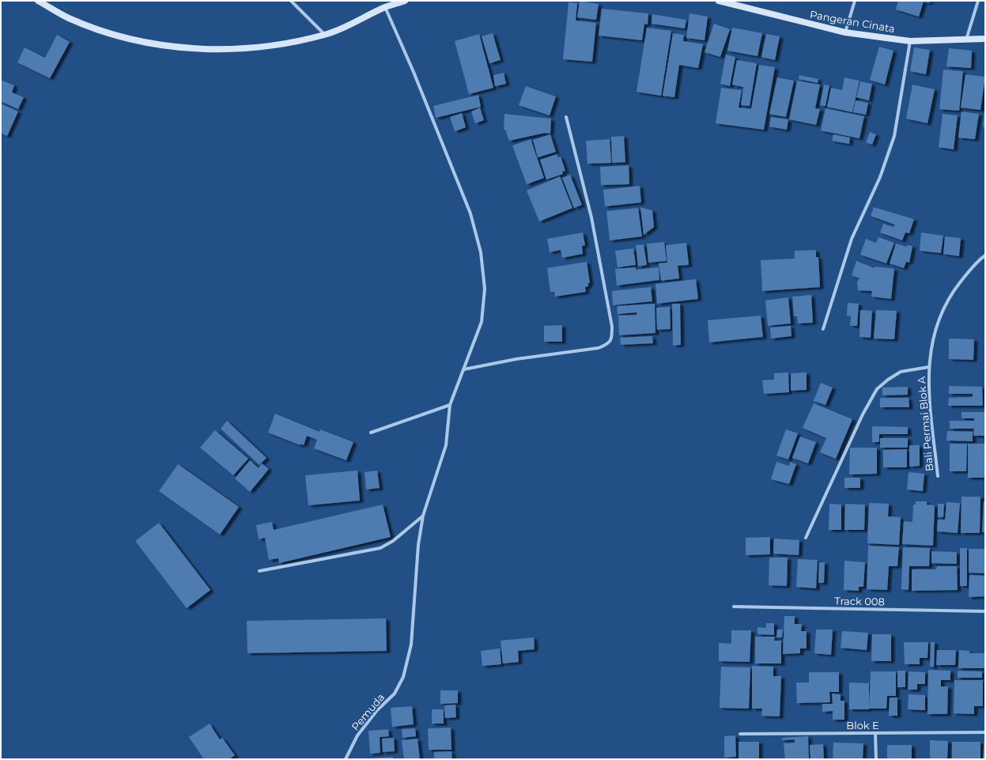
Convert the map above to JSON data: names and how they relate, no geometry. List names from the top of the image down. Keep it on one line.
{"streets":{"street":["Pangeran Cinata","Bali Permai Blok A","Track 008","Pemuda","Blok E"]}}
